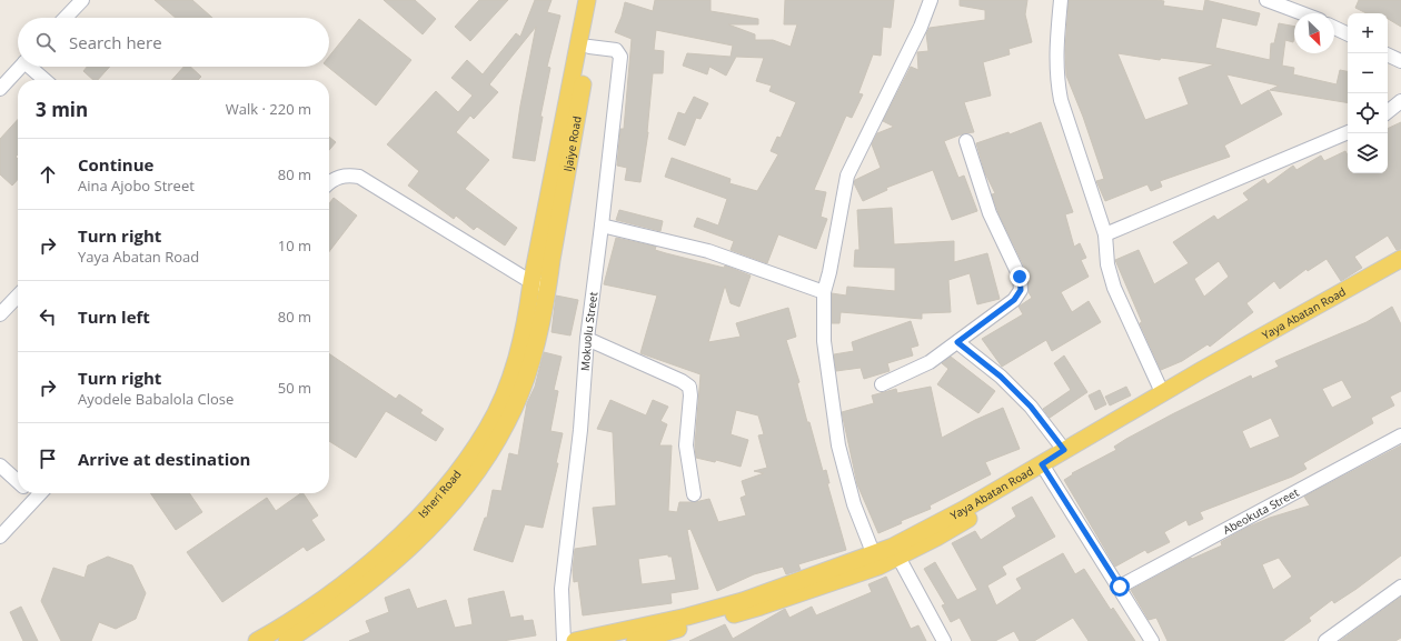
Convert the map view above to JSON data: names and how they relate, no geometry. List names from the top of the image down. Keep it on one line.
{"streets":{"main road":["Ijaiye Road","Yaya Abatan Road","Isheri Road"],"street":["Mokuolu Street","Abeokuta Street"]},"crossings":[["Ijaiye Road","Mokuolu Street"],["Ijaiye Road","Isheri Road"]],"north":"bottom right","page":{"map_buttons":["+","−"],"search":"Search here","heading":["3 min","Walk · 220 m"],"list":[["Continue","Aina Ajobo Street","80 m"],["Turn right","Yaya Abatan Road","10 m"],["Turn left","80 m"],["Turn right","Ayodele Babalola Close","50 m"],"Arrive at destination"]}}
